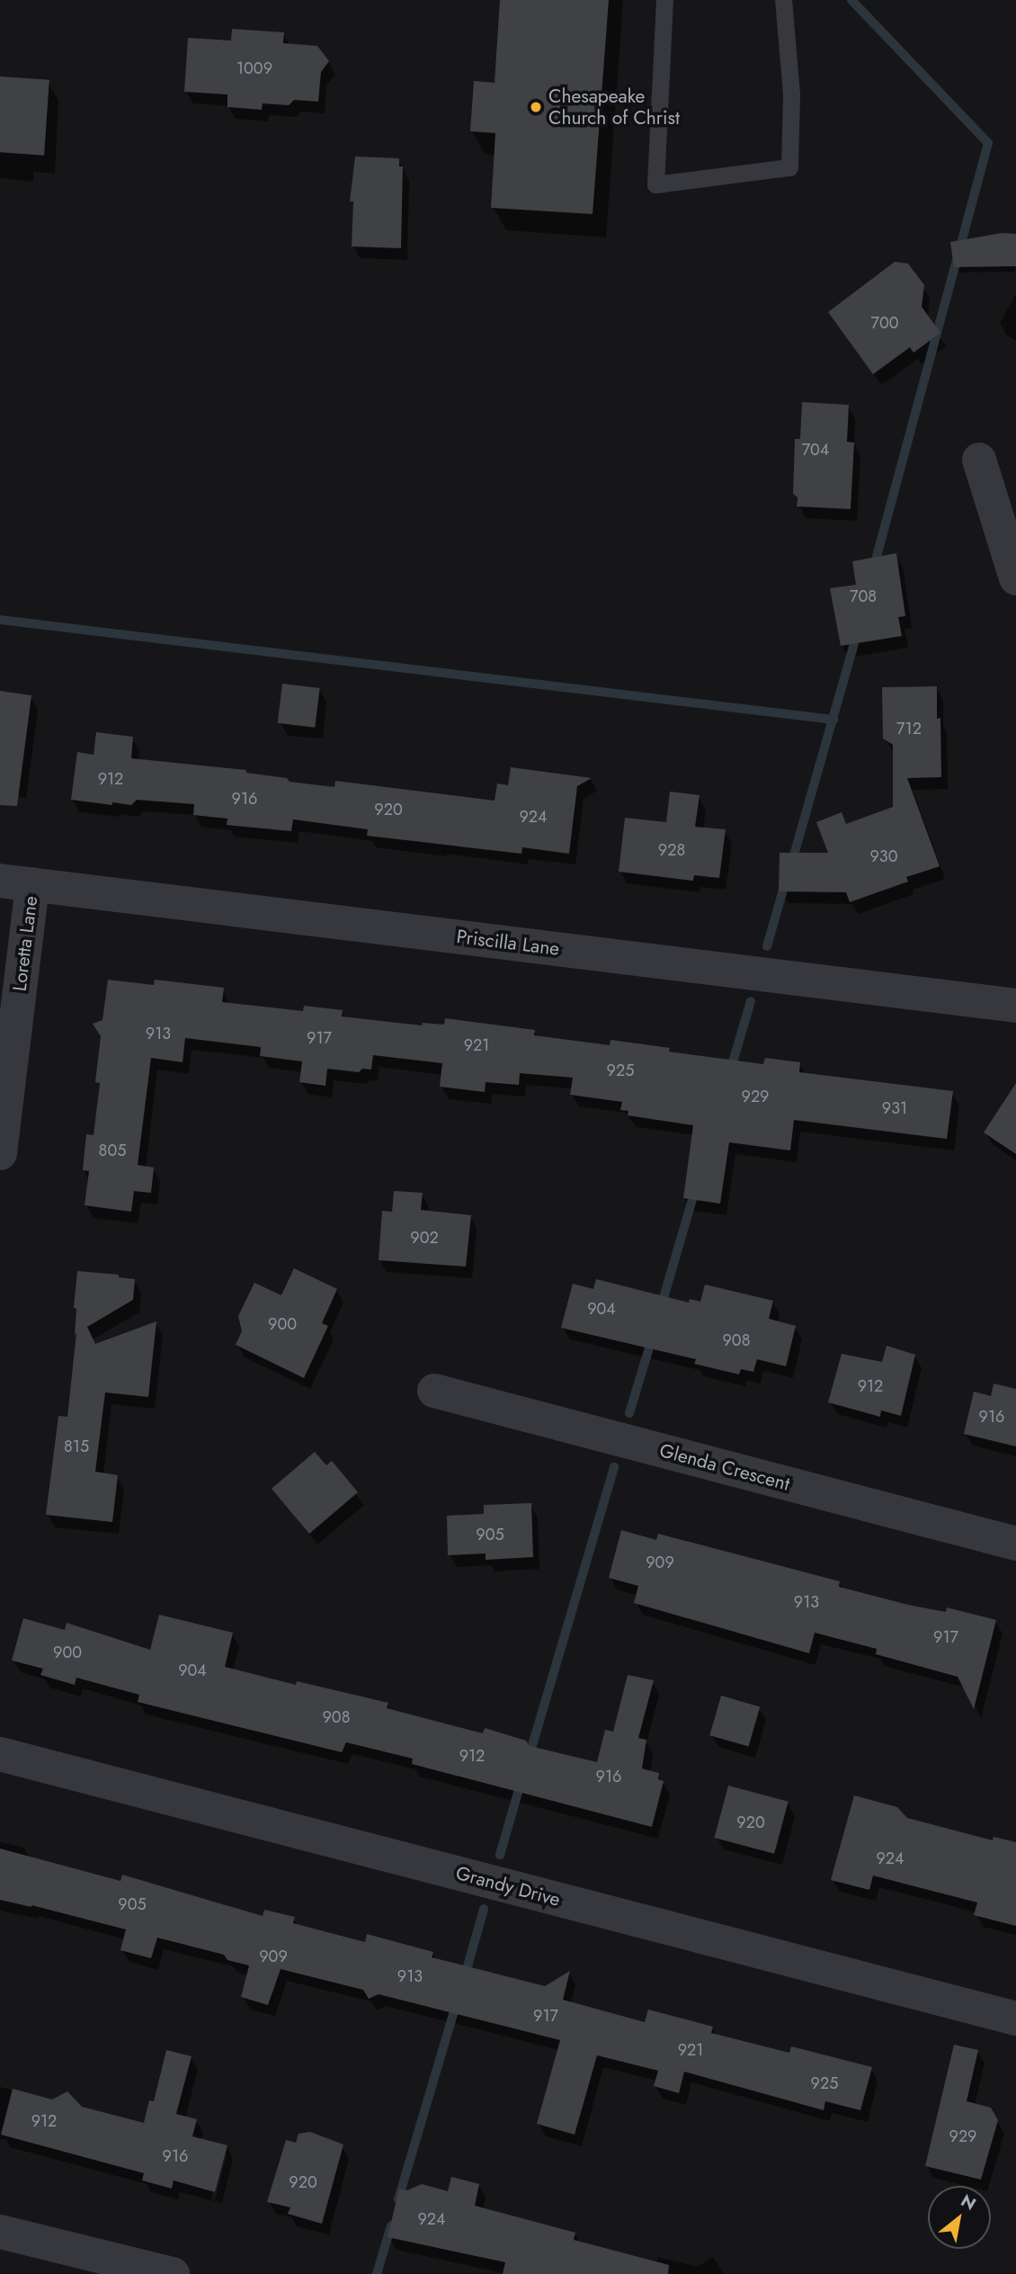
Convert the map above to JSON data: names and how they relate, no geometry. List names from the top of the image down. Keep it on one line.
{"streets":{"street":["Priscilla Lane","Loretta Lane","Glenda Crescent","Grandy Drive"]},"crossings":[["Priscilla Lane","Loretta Lane"]],"places":["Chesapeake Church of Christ"],"house_numbers":["1009","700","704","708","712","912","916","920","924","928","930","913","917","921","925","929","931","805","902","904","900","908","912","916","815","905","909","913","917","900","904","908","912","916","920","924","905","909","913","917","921","925","912","929","916","920","924"],"north":"top right"}
